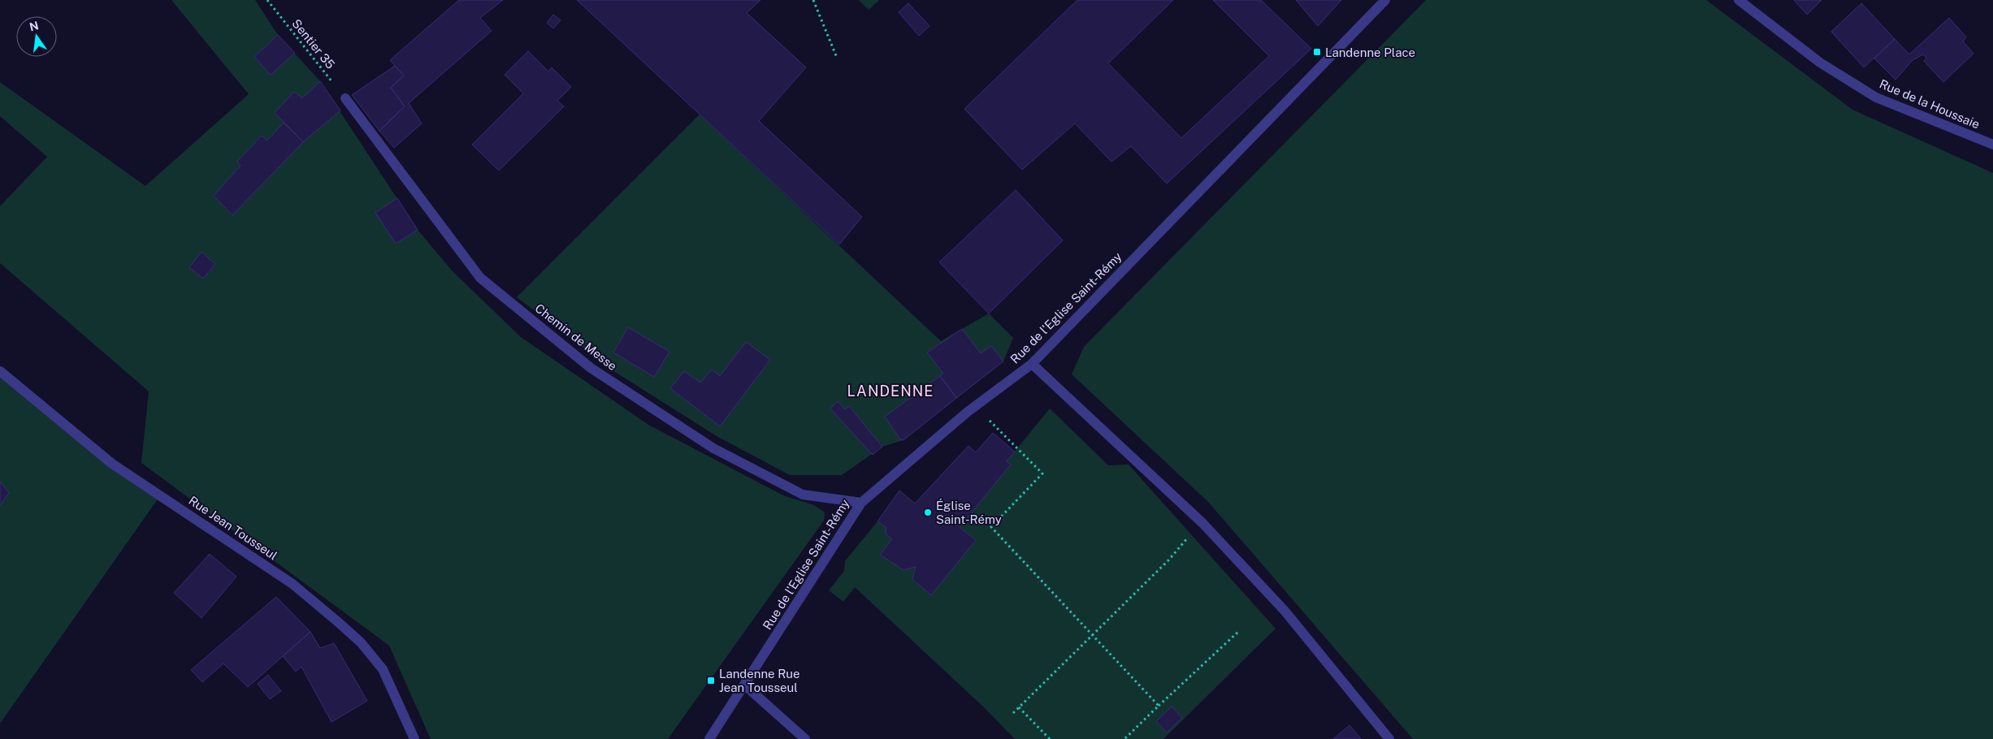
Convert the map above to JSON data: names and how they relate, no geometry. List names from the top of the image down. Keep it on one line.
{"streets":{"street":["Rue de la Houssaie","Rue de l'Eglise Saint-Rémy","Chemin de Messe","Rue Jean Tousseul"],"path":["Sentier 35"]},"crossings":[["Sentier 35","Chemin de Messe"],["Rue de l'Eglise Saint-Rémy","Chemin de Messe"]],"districts":["LANDENNE"],"places":{"transit":["Landenne Place","Landenne Rue Jean Tousseul"],"other":["Église Saint-Rémy"]},"north":"top"}
